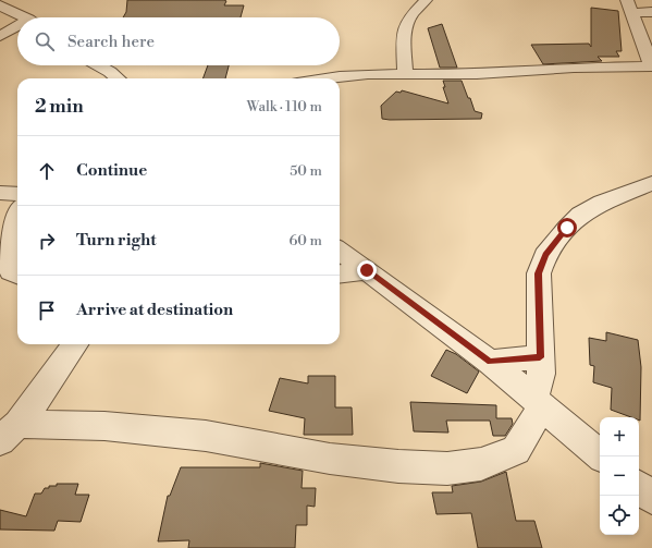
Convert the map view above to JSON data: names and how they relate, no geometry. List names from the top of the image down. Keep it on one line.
{"page":{"search":"Search here","heading":["2 min","Walk · 110 m"],"list":[["Continue","50 m"],["Turn right","60 m"],"Arrive at destination"],"map_buttons":["+","−"]}}
